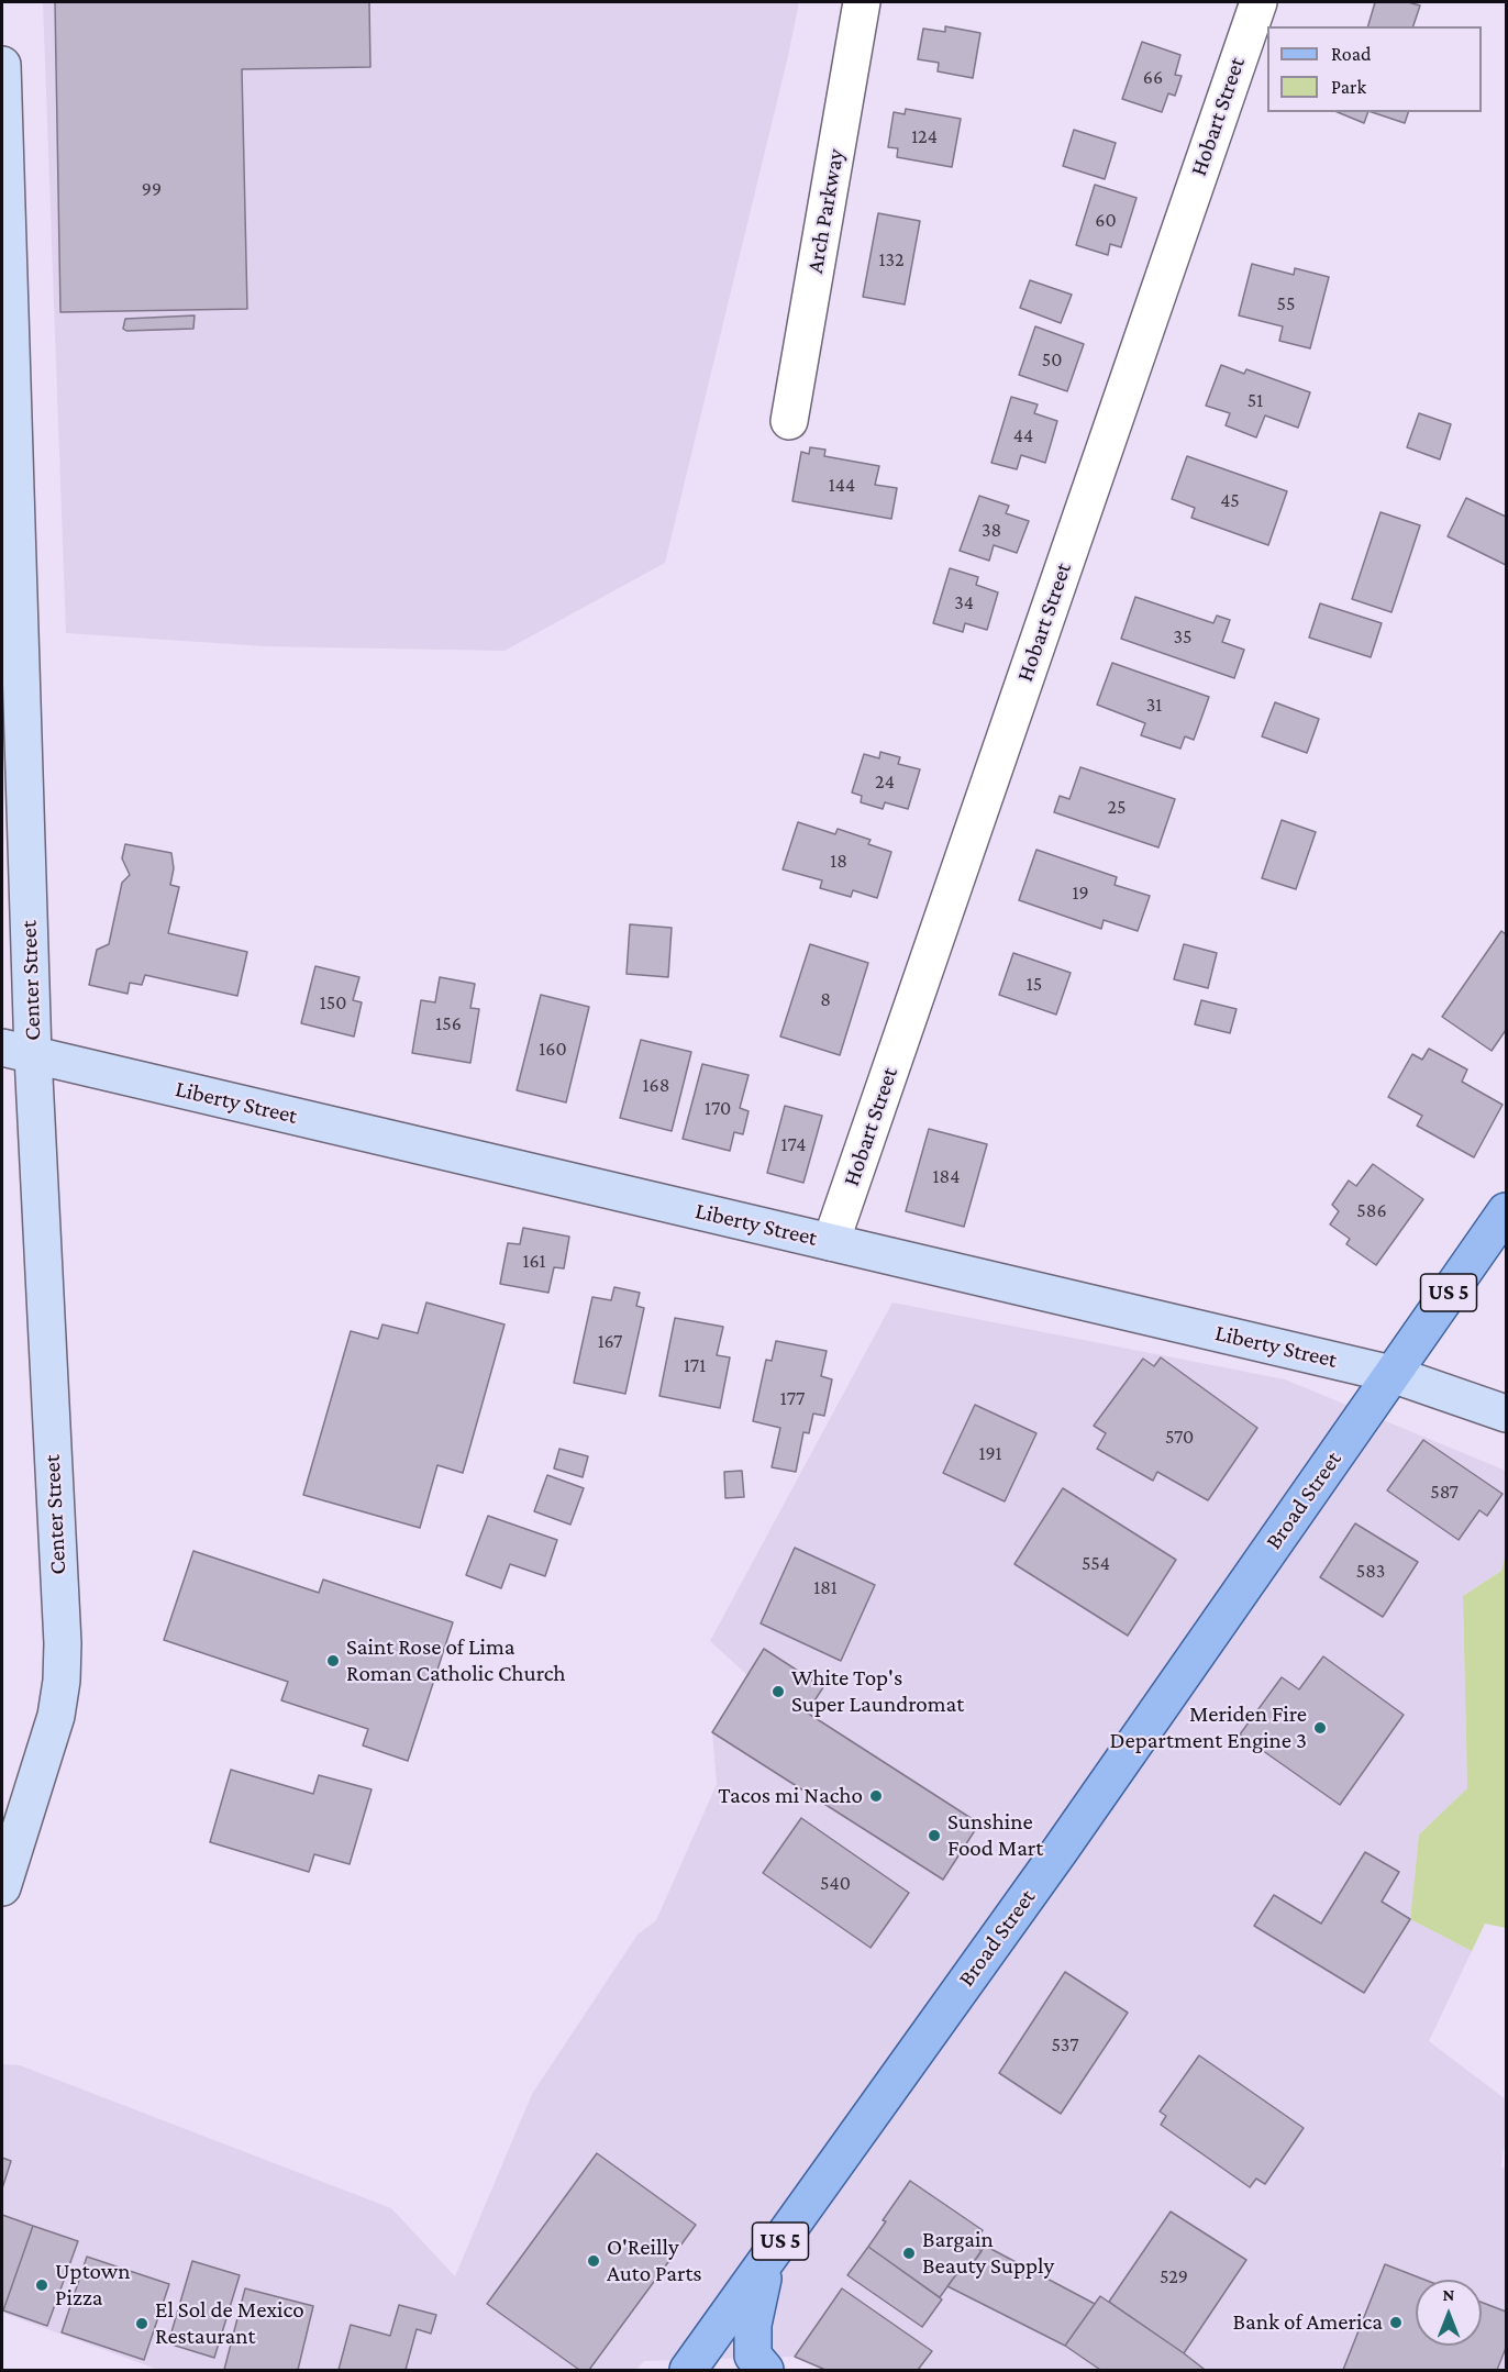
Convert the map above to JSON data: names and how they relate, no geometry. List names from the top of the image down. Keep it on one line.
{"streets":{"main road":["Center Street","Liberty Street","US 5","Broad Street"],"street":["Hobart Street","Arch Parkway"]},"crossings":[["Hobart Street","Liberty Street"],["Center Street","Liberty Street"],["Liberty Street","Broad Street"]],"places":["Saint Rose of Lima Roman Catholic Church","White Top's Super Laundromat","Meriden Fire Department Engine 3","Tacos mi Nacho","Sunshine Food Mart","Bargain Beauty Supply","O'Reilly Auto Parts","Uptown Pizza","Bank of America","El Sol de Mexico Restaurant"],"house_numbers":["66","124","99","60","132","55","50","51","44","144","45","38","34","35","31","24","25","18","19","15","8","150","156","160","168","170","174","184","586","161","167","171","177","570","191","587","554","583","181","540","537","529"],"legend":["Road","Park"],"north":"top"}
